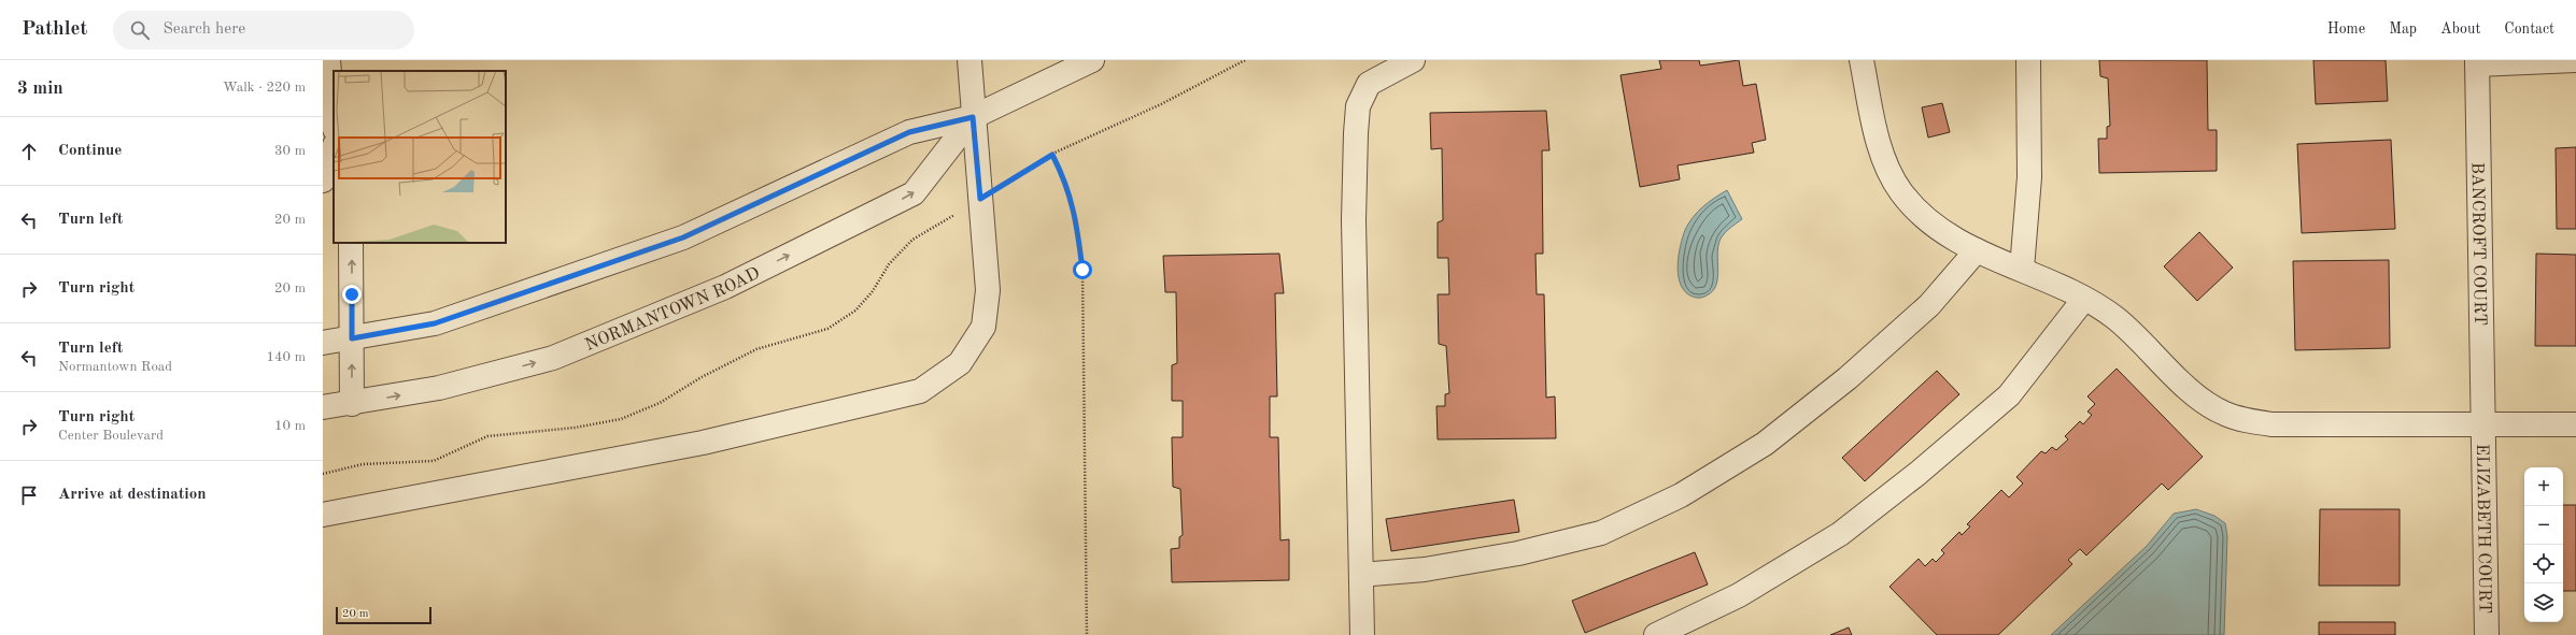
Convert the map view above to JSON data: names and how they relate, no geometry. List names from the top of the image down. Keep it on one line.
{"streets":{"street":["BANCROFT COURT","NORMANTOWN ROAD","ELIZABETH COURT"]},"crossings":[["BANCROFT COURT","ELIZABETH COURT"]],"scale_bar":"20 m","page":{"header":"Pathlet","search":"Search here","nav":["Home","Map","About","Contact"],"heading":["3 min","Walk · 220 m"],"list":[["Continue","30 m"],["Turn left","20 m"],["Turn right","20 m"],["Turn left","Normantown Road","140 m"],["Turn right","Center Boulevard","10 m"],"Arrive at destination"],"map_buttons":["+","−"],"scale":"20 m"}}
